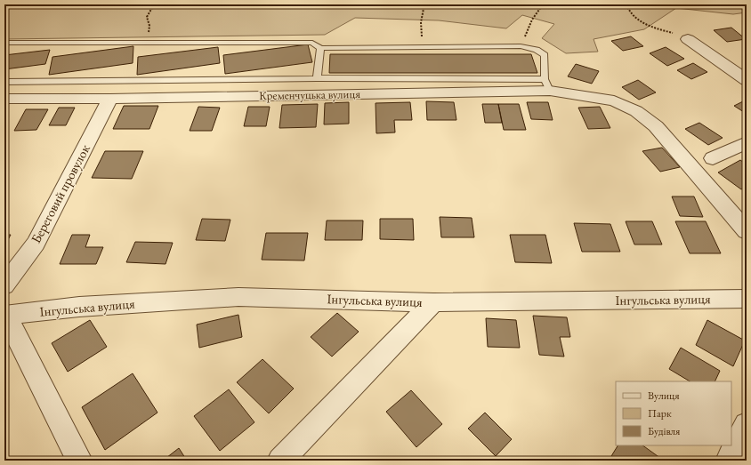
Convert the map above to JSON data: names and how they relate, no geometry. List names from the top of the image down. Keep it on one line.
{"streets":{"street":["Кременчуцька вулиця","Береговий провулок","Інгульська вулиця"]},"crossings":[["Кременчуцька вулиця","Береговий провулок"]],"legend":["Вулиця","Парк","Будівля"]}
